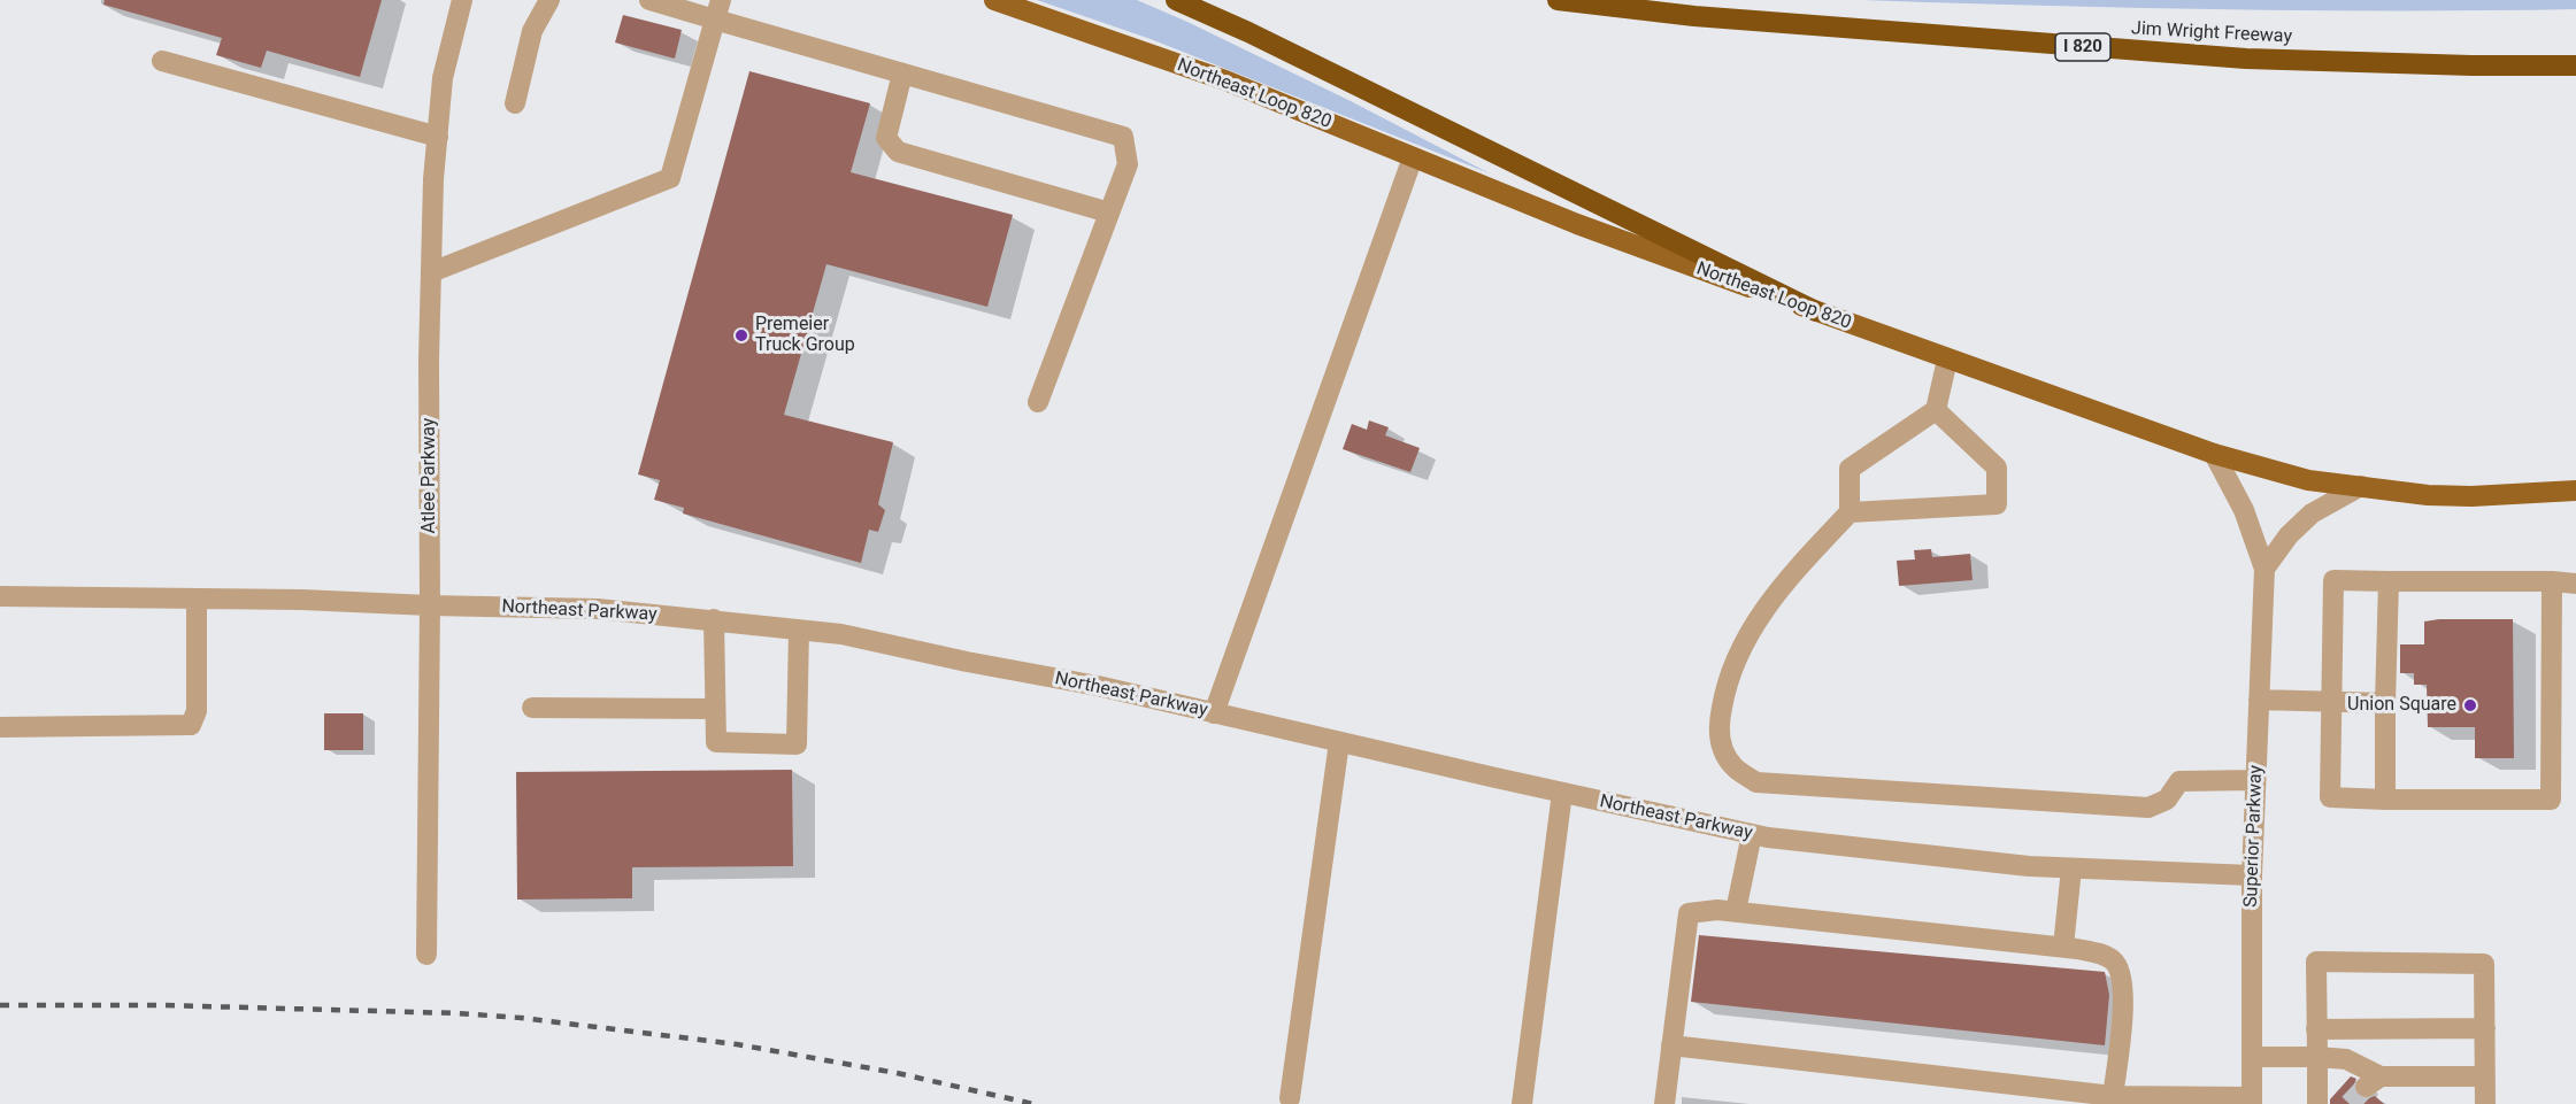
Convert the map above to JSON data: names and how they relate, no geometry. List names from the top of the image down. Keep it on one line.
{"streets":{"highway":["Jim Wright Freeway","I 820"],"main road":["Northeast Loop 820"],"street":["Atlee Parkway","Northeast Parkway","Superior Parkway"]},"crossings":[["Atlee Parkway","Northeast Parkway"],["Northeast Parkway","Superior Parkway"]],"places":["Premeier Truck Group","Union Square"]}
